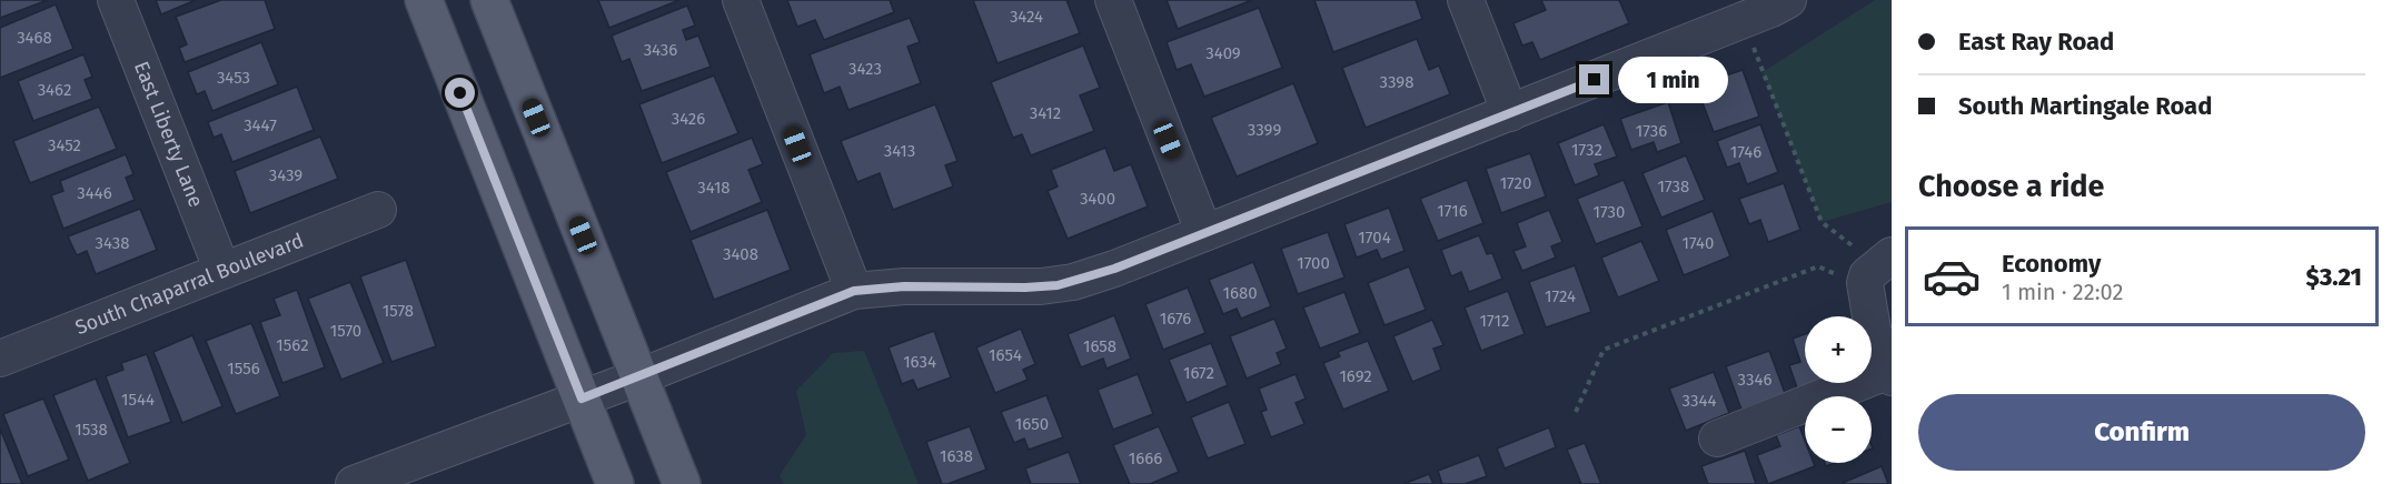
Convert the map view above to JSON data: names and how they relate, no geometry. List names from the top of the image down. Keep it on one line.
{"streets":{"street":["East Liberty Lane","South Chaparral Boulevard"]},"crossings":[["East Liberty Lane","South Chaparral Boulevard"]],"house_numbers":["3424","3468","3436","3409","3423","3453","3398","3462","3412","3426","3447","3399","1736","3452","1732","3413","1746","3439","1720","1738","3418","3446","3400","1716","1730","1704","3438","1740","3408","1700","1680","1724","1578","1676","1712","1570","1562","1658","1654","1634","1556","1672","1692","3346","1544","3344","1650","1538","1638","1666"],"page":{"banner":["East Ray Road","South Martingale Road"],"bubble":"1 min","heading":"Choose a ride","list":[{"name":"Economy","note":"1 min · 22:02","value":"$3.21"}],"map_buttons":["+","−"],"buttons":"Confirm"}}
